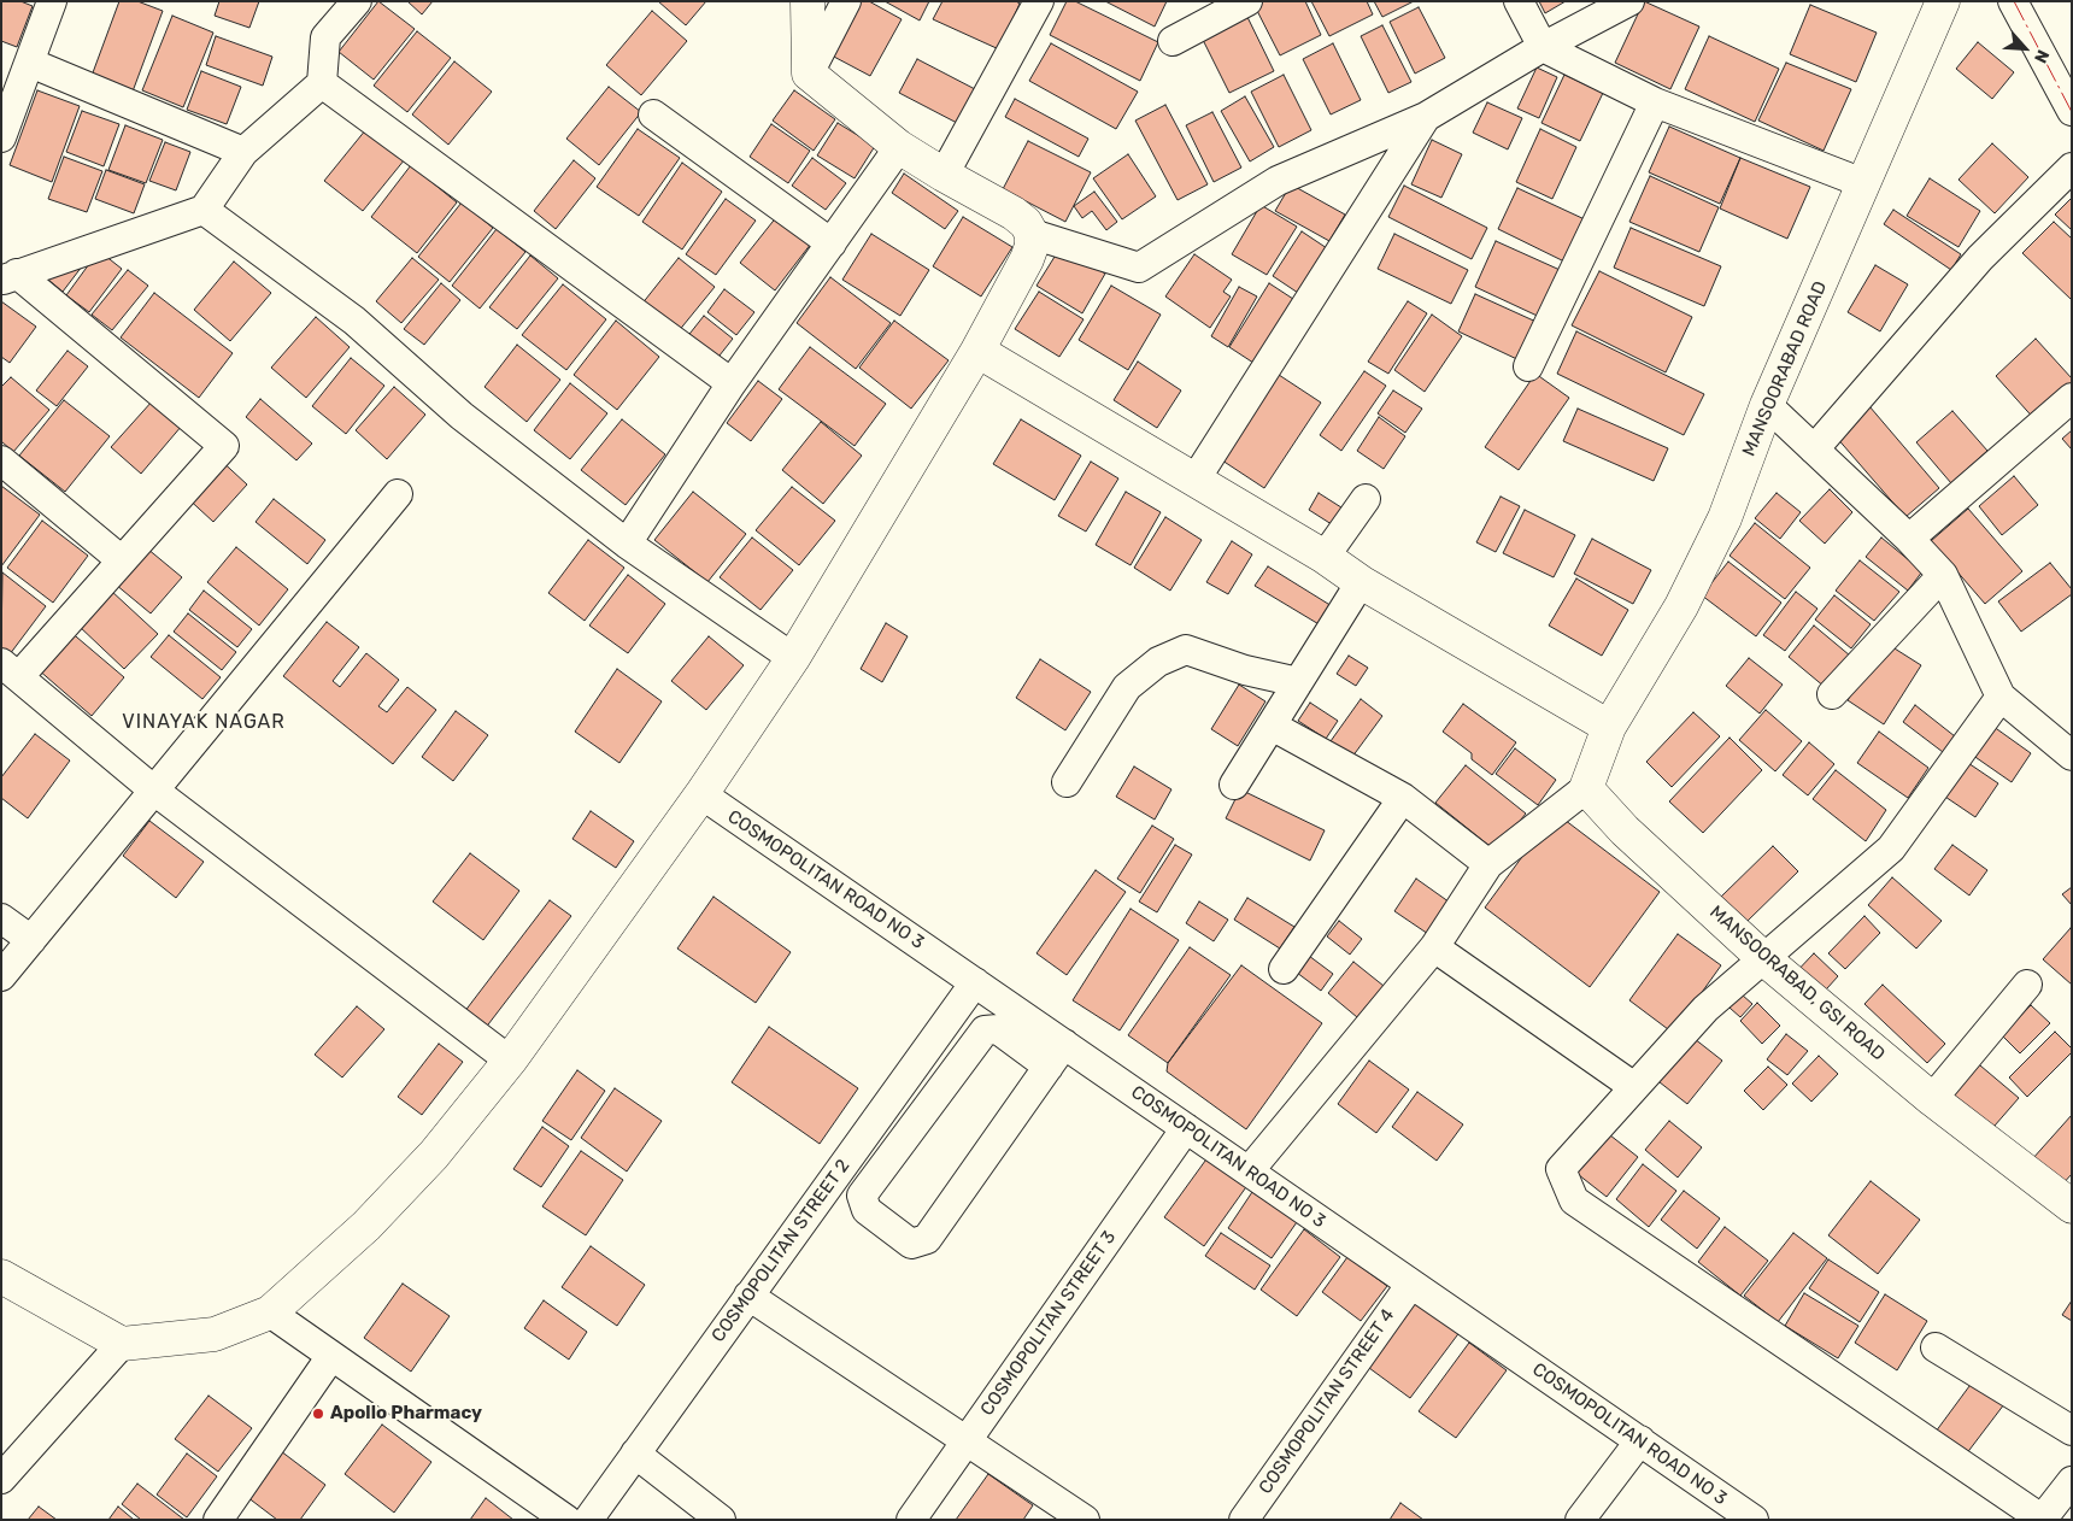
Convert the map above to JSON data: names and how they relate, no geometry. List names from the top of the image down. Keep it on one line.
{"streets":{"street":["MANSOORABAD ROAD","COSMOPOLITAN ROAD NO 3","MANSOORABAD, GSI ROAD","COSMOPOLITAN STREET 2","COSMOPOLITAN STREET 3","COSMOPOLITAN STREET 4"]},"crossings":[["COSMOPOLITAN ROAD NO 3","COSMOPOLITAN STREET 2"],["COSMOPOLITAN ROAD NO 3","COSMOPOLITAN STREET 3"],["COSMOPOLITAN ROAD NO 3","COSMOPOLITAN STREET 4"]],"districts":["VINAYAK NAGAR"],"places":["Apollo Pharmacy"],"north":"bottom right"}
